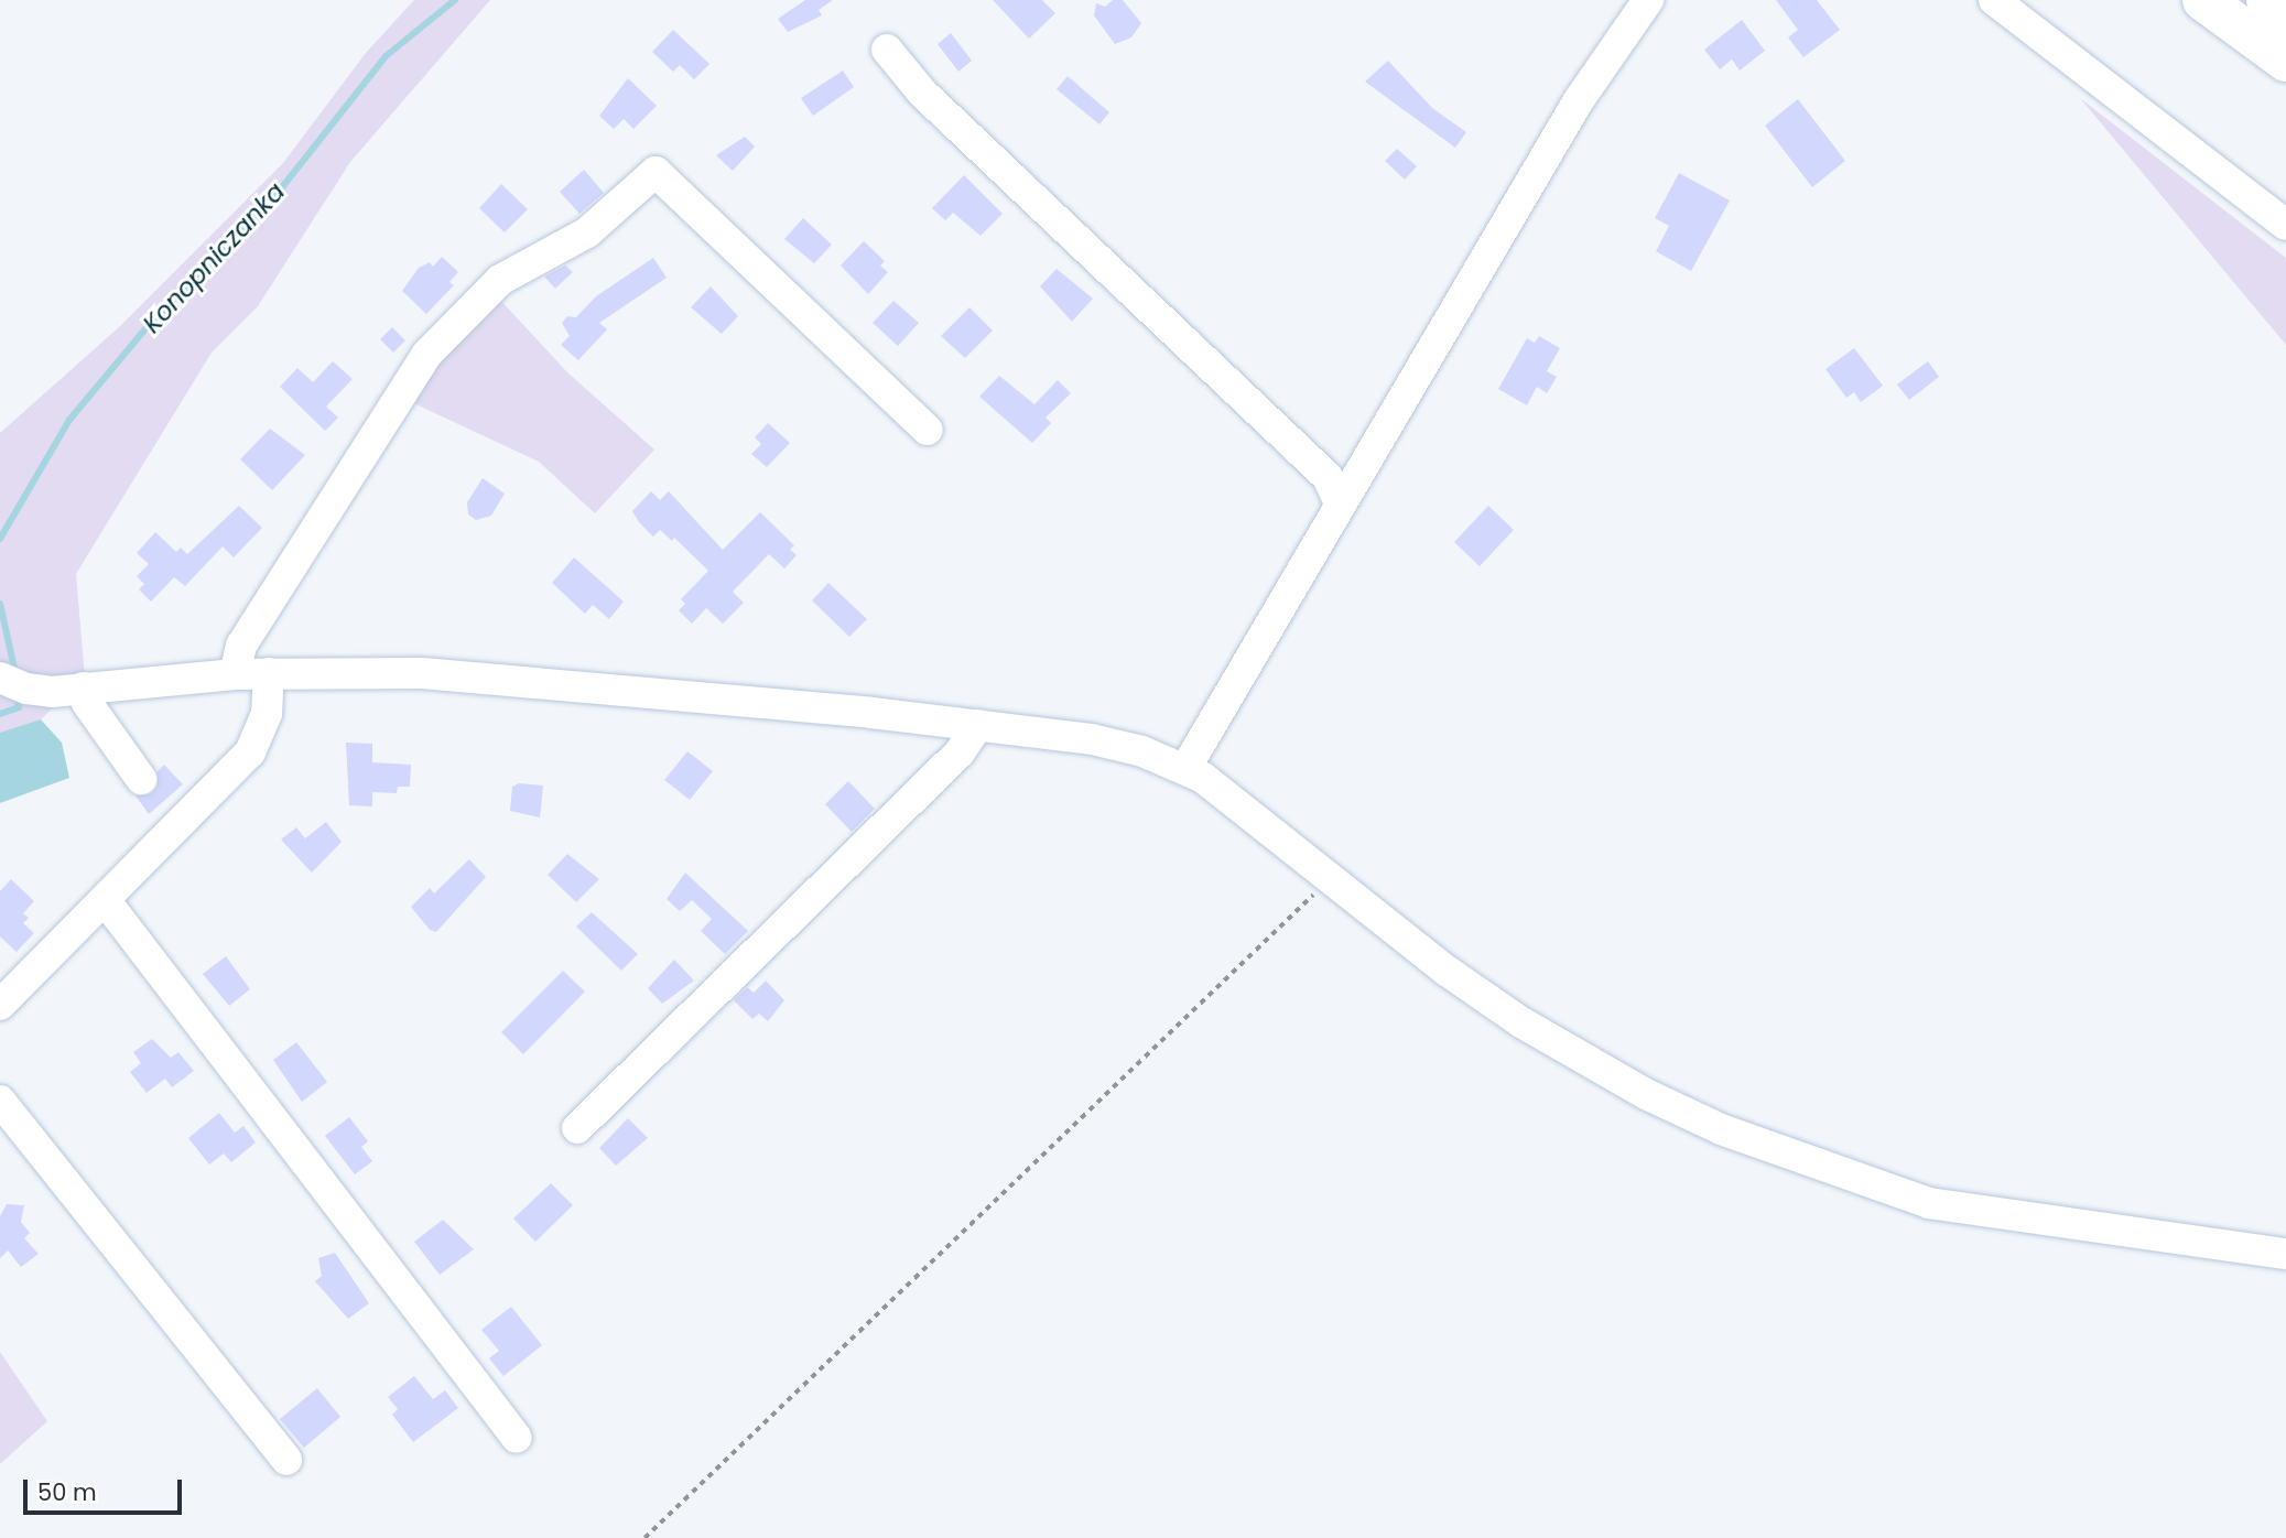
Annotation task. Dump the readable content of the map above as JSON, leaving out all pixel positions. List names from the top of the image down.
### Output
{
  "water": ["Konopniczanka"],
  "scale_bar": "50 m"
}
